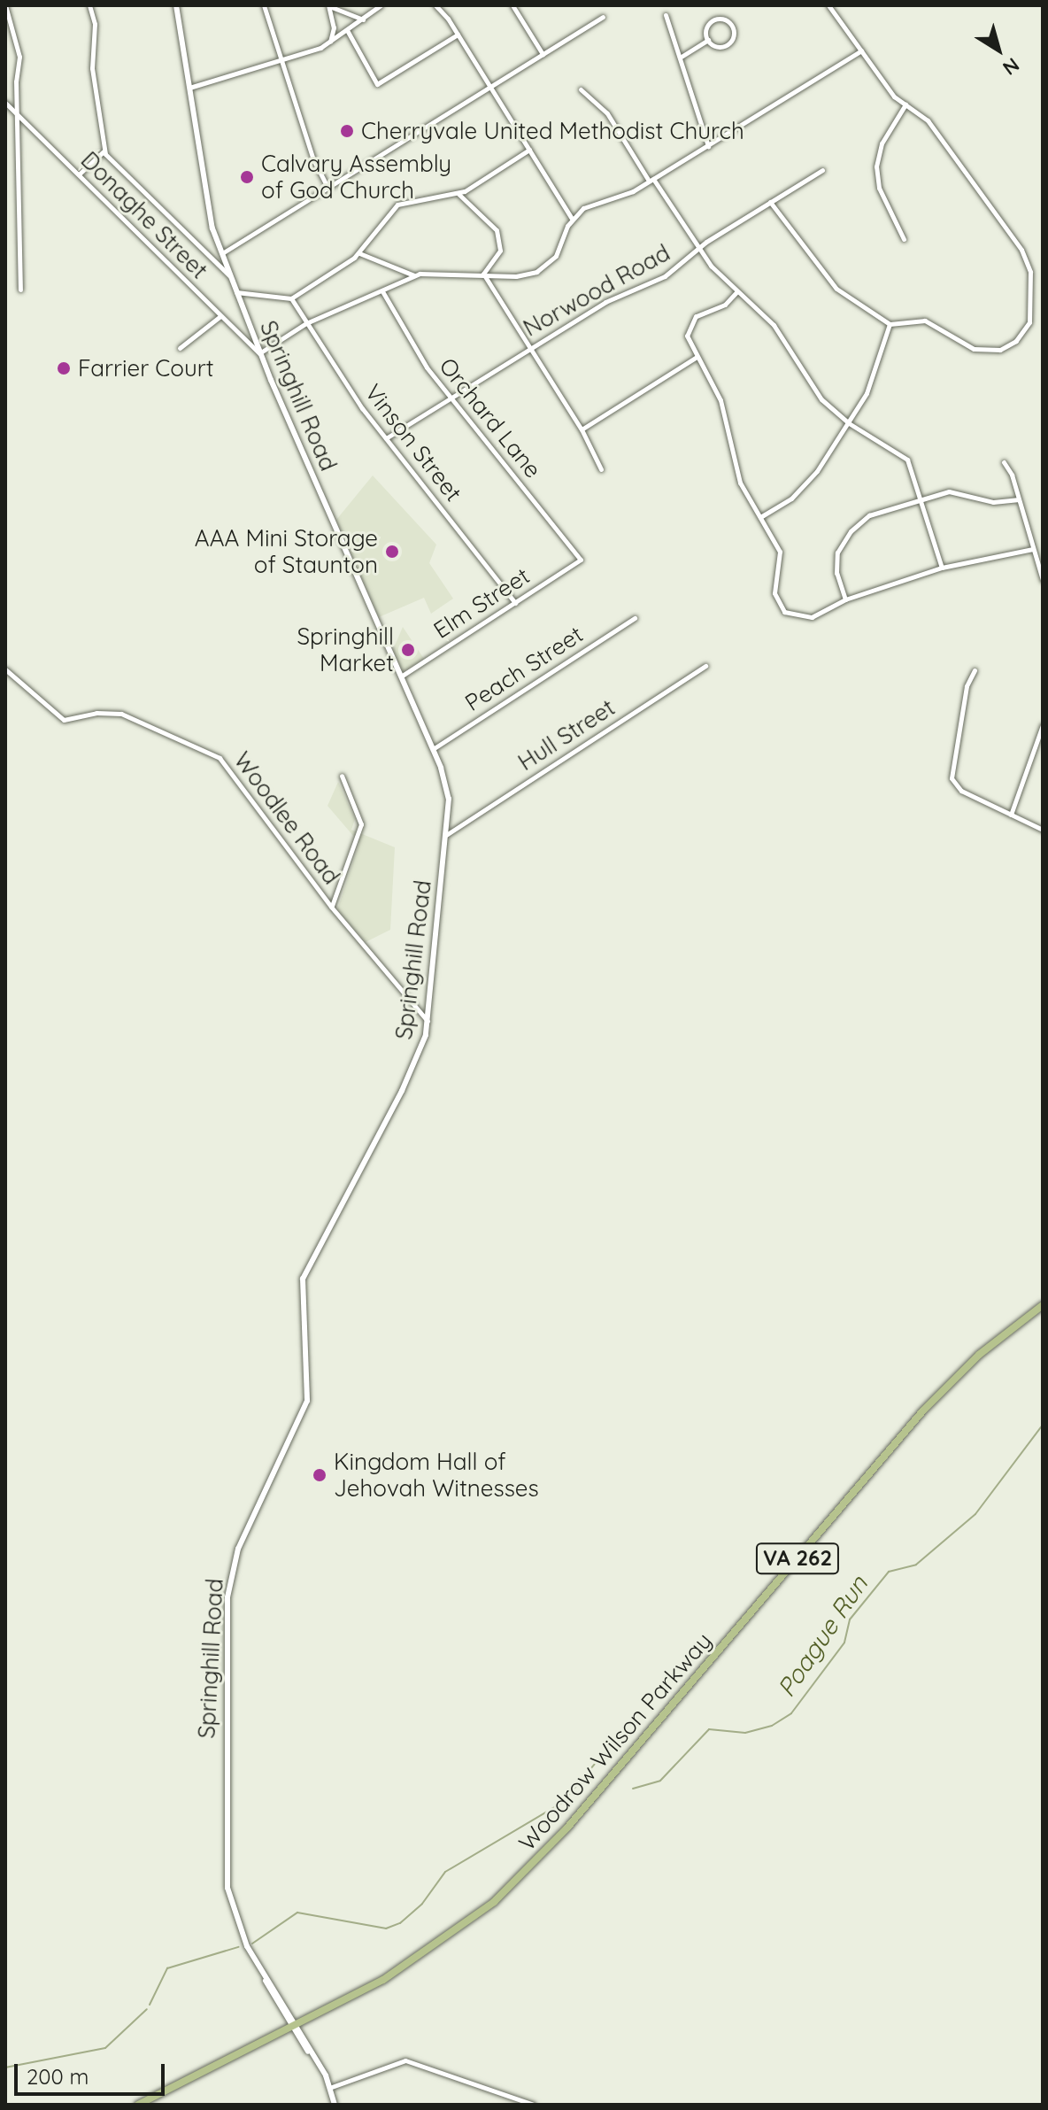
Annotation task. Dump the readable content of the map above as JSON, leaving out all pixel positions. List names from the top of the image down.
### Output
{
  "streets": {
    "highway": ["VA 262", "Woodrow Wilson Parkway"],
    "street": [
      "Donaghe Street",
      "Norwood Road",
      "Springhill Road",
      "Orchard Lane",
      "Vinson Street",
      "Elm Street",
      "Peach Street",
      "Hull Street",
      "Woodlee Road"
    ]
  },
  "crossings": [
    ["Donaghe Street", "Springhill Road"],
    ["Norwood Road", "Orchard Lane"],
    ["Norwood Road", "Vinson Street"],
    ["Springhill Road", "Elm Street"],
    ["Springhill Road", "Peach Street"],
    ["Springhill Road", "Hull Street"],
    ["Springhill Road", "Woodlee Road"],
    ["Springhill Road", "Woodrow Wilson Parkway"],
    ["Orchard Lane", "Elm Street"],
    ["Vinson Street", "Elm Street"]
  ],
  "water": ["Poague Run"],
  "places": [
    "Cherryvale United Methodist Church",
    "Calvary Assembly of God Church",
    "Farrier Court",
    "AAA Mini Storage of Staunton",
    "Springhill Market",
    "Kingdom Hall of Jehovah Witnesses"
  ],
  "scale_bar": "200 m",
  "north": "bottom right"
}
